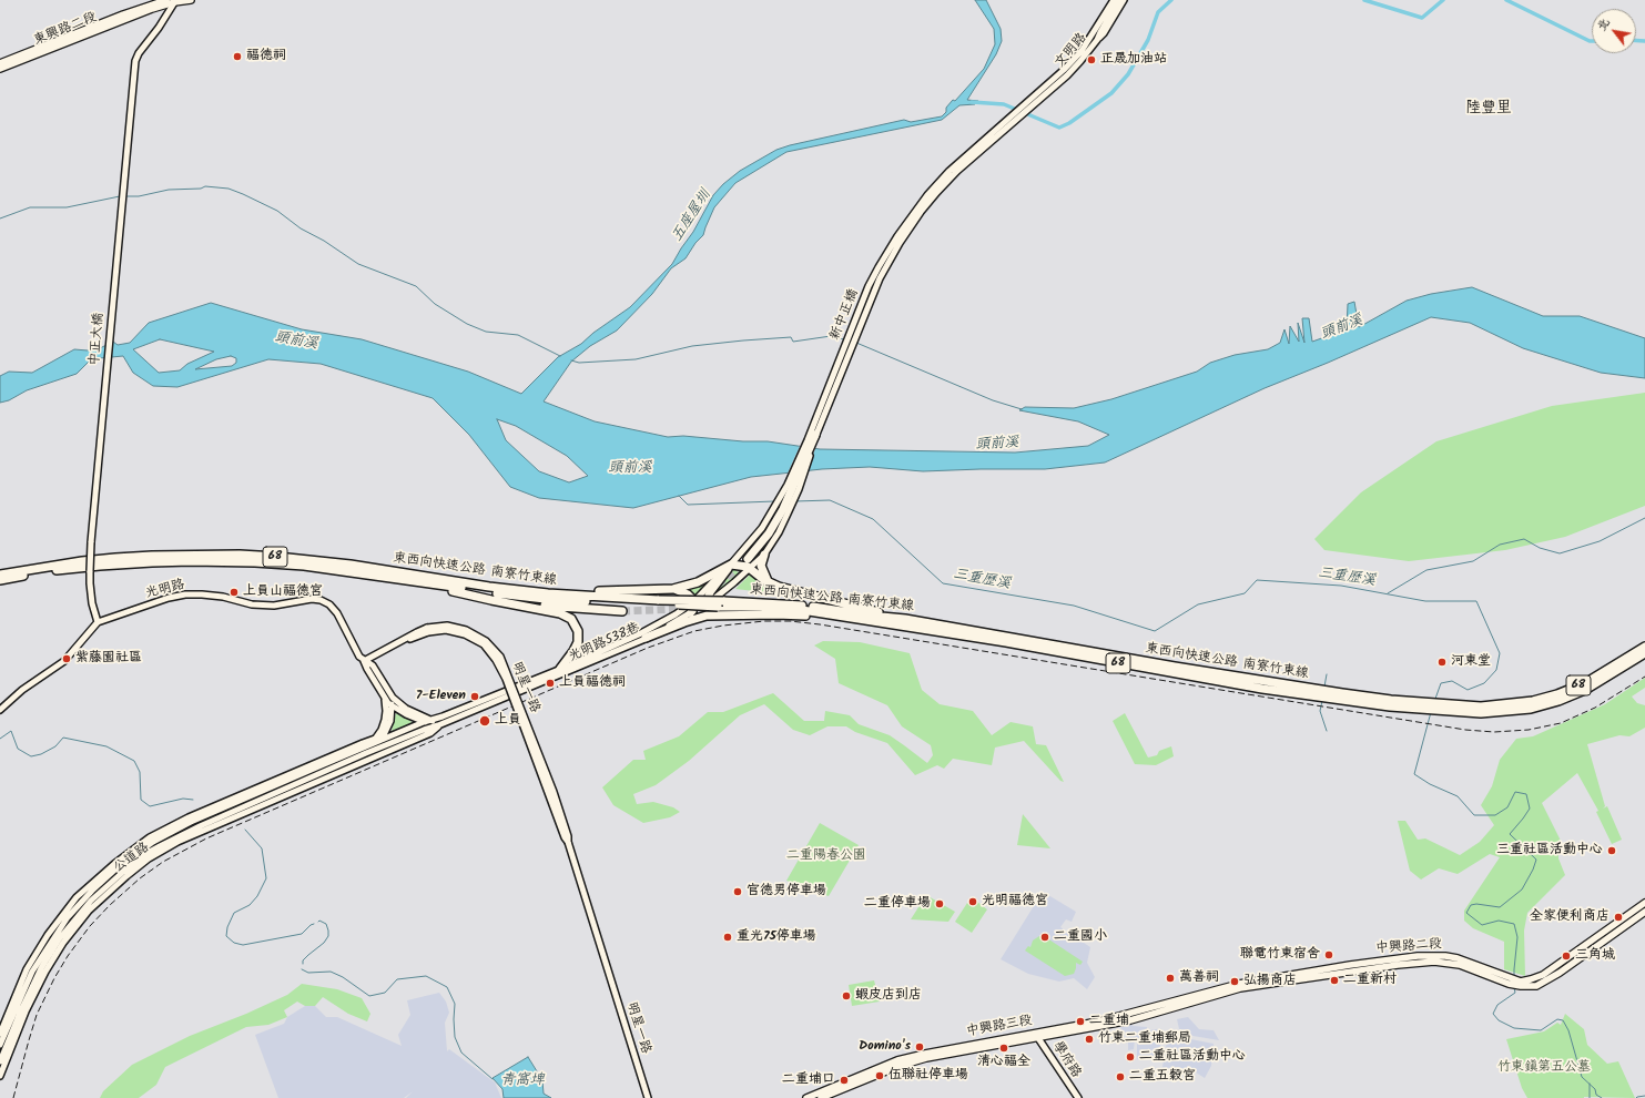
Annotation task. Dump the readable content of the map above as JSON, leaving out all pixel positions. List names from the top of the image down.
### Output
{
  "streets": {
    "highway": ["68", "東西向快速公路 南寮竹東線"],
    "main road": ["東興路二段", "中興路二段", "中興路三段"],
    "street": [
      "文明路",
      "新中正橋",
      "中正大橋",
      "光明路",
      "光明路538巷",
      "明星一路",
      "公道路",
      "學府路"
    ]
  },
  "crossings": [
    ["東興路二段", "中正大橋"],
    ["文明路", "新中正橋"],
    ["新中正橋", "光明路538巷"],
    ["中正大橋", "光明路"],
    ["光明路", "光明路538巷"],
    ["光明路", "明星一路"],
    ["光明路", "公道路"],
    ["光明路538巷", "公道路"],
    ["中興路二段", "中興路三段"],
    ["中興路三段", "學府路"]
  ],
  "districts": ["陸豐里"],
  "water": [
    "五座屋圳",
    "頭前溪",
    "三重歷溪",
    "青窩埤"
  ],
  "parks": ["二重陽春公園", "竹東鎮第五公墓"],
  "places": [
    "福德祠",
    "正晟加油站",
    "上員山福德宮",
    "紫藤園社區",
    "河東堂",
    "上員福德祠",
    "7-Eleven",
    "上員",
    "三重社區活動中心",
    "官德男停車場",
    "光明福德宮",
    "二重停車場",
    "全家便利商店",
    "重光75停車場",
    "二重國小",
    "聯電竹東宿舍",
    "三角城",
    "萬善祠",
    "二重新村",
    "弘揚商店",
    "蝦皮店到店",
    "二重埔",
    "竹東二重埔郵局",
    "Domino's",
    "清心福全",
    "二重社區活動中心",
    "伍聯社停車場",
    "二重五穀宮",
    "二重埔口"
  ],
  "north": "top left"
}
